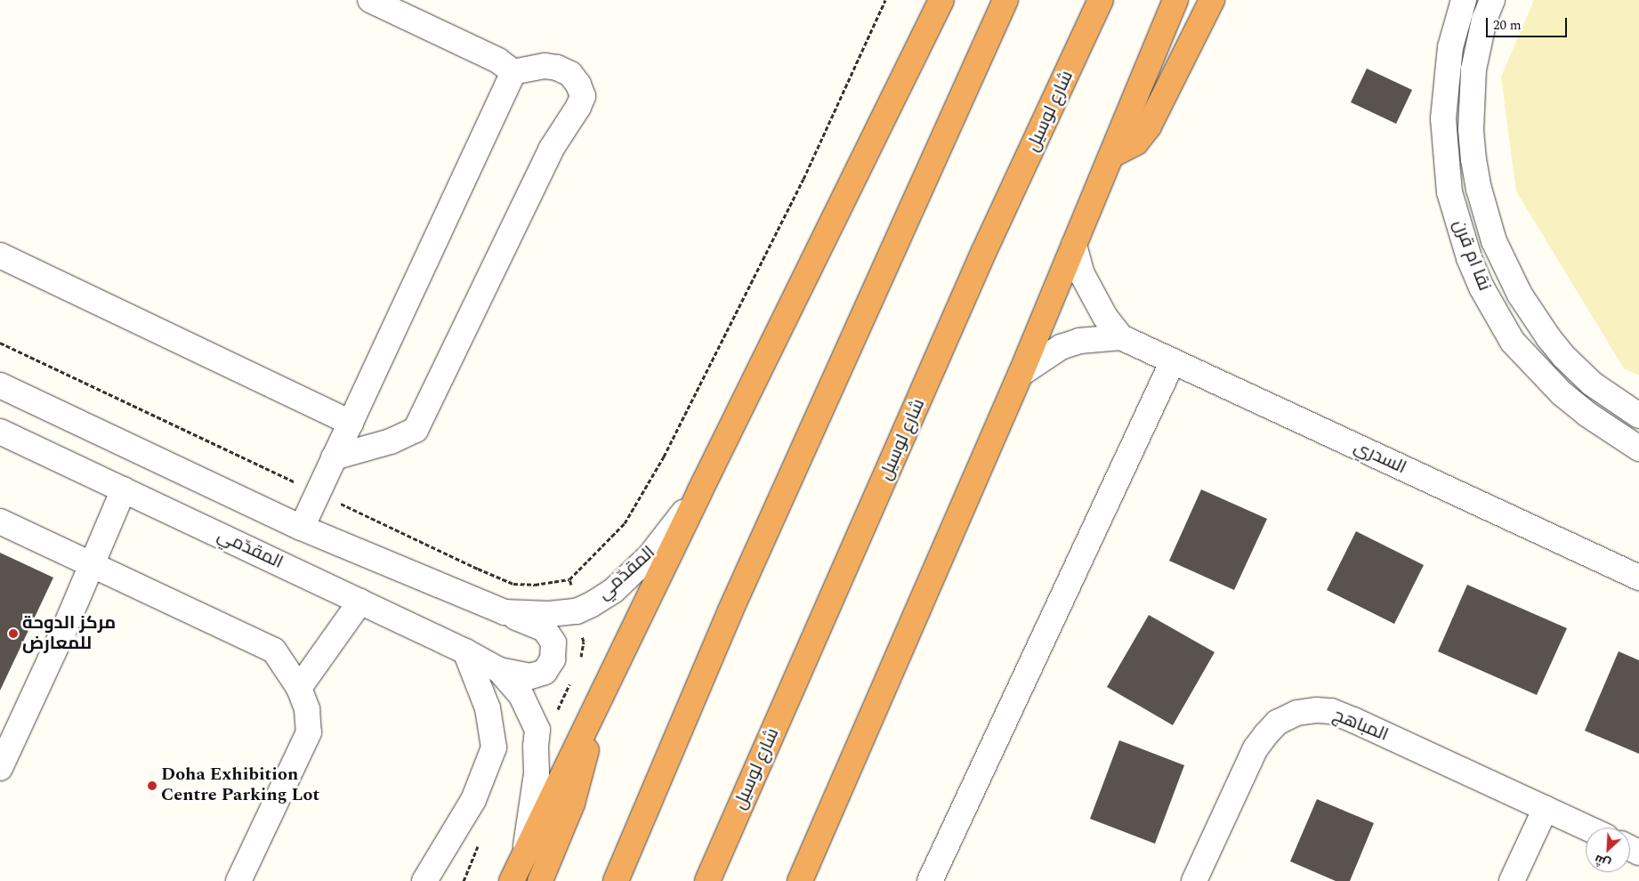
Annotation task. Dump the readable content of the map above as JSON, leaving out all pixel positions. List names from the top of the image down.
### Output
{
  "streets": {
    "highway": ["شارع لوسيل"],
    "street": [
      "نقا ام قرن",
      "السدري",
      "المقدّمي",
      "المباهج"
    ]
  },
  "places": ["مركز الدوحة للمعارض", "Doha Exhibition Centre Parking Lot"],
  "scale_bar": "20 m",
  "north": "bottom left"
}
